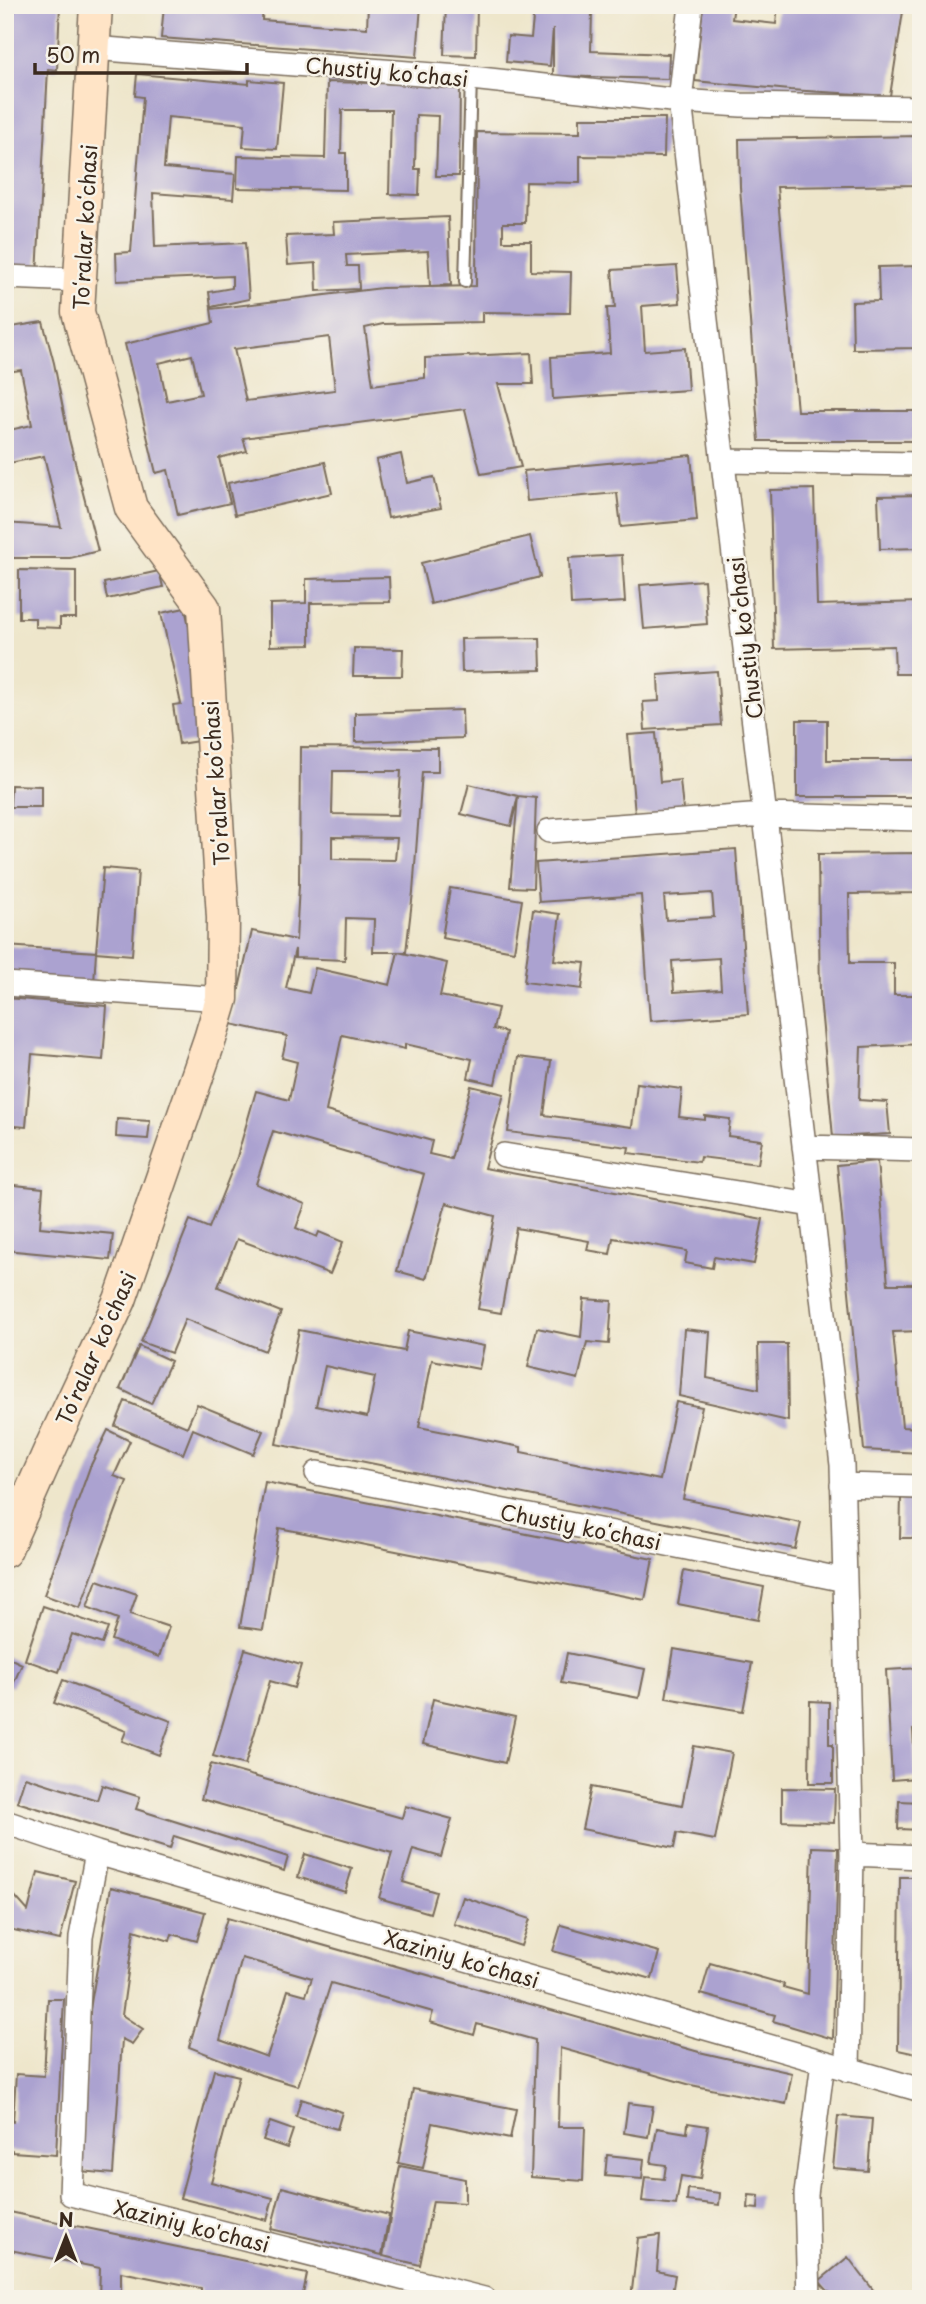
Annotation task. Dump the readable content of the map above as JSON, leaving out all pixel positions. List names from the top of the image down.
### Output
{
  "streets": {
    "street": [
      "Chustiy koʻchasi",
      "Toʻralar koʻchasi",
      "Xaziniy koʻchasi",
      "Xaziniy ko'chasi"
    ]
  },
  "crossings": [
    ["Chustiy koʻchasi", "Toʻralar koʻchasi"],
    ["Chustiy koʻchasi", "Xaziniy koʻchasi"],
    ["Xaziniy koʻchasi", "Xaziniy ko'chasi"]
  ],
  "scale_bar": "50 m",
  "north": "top"
}
